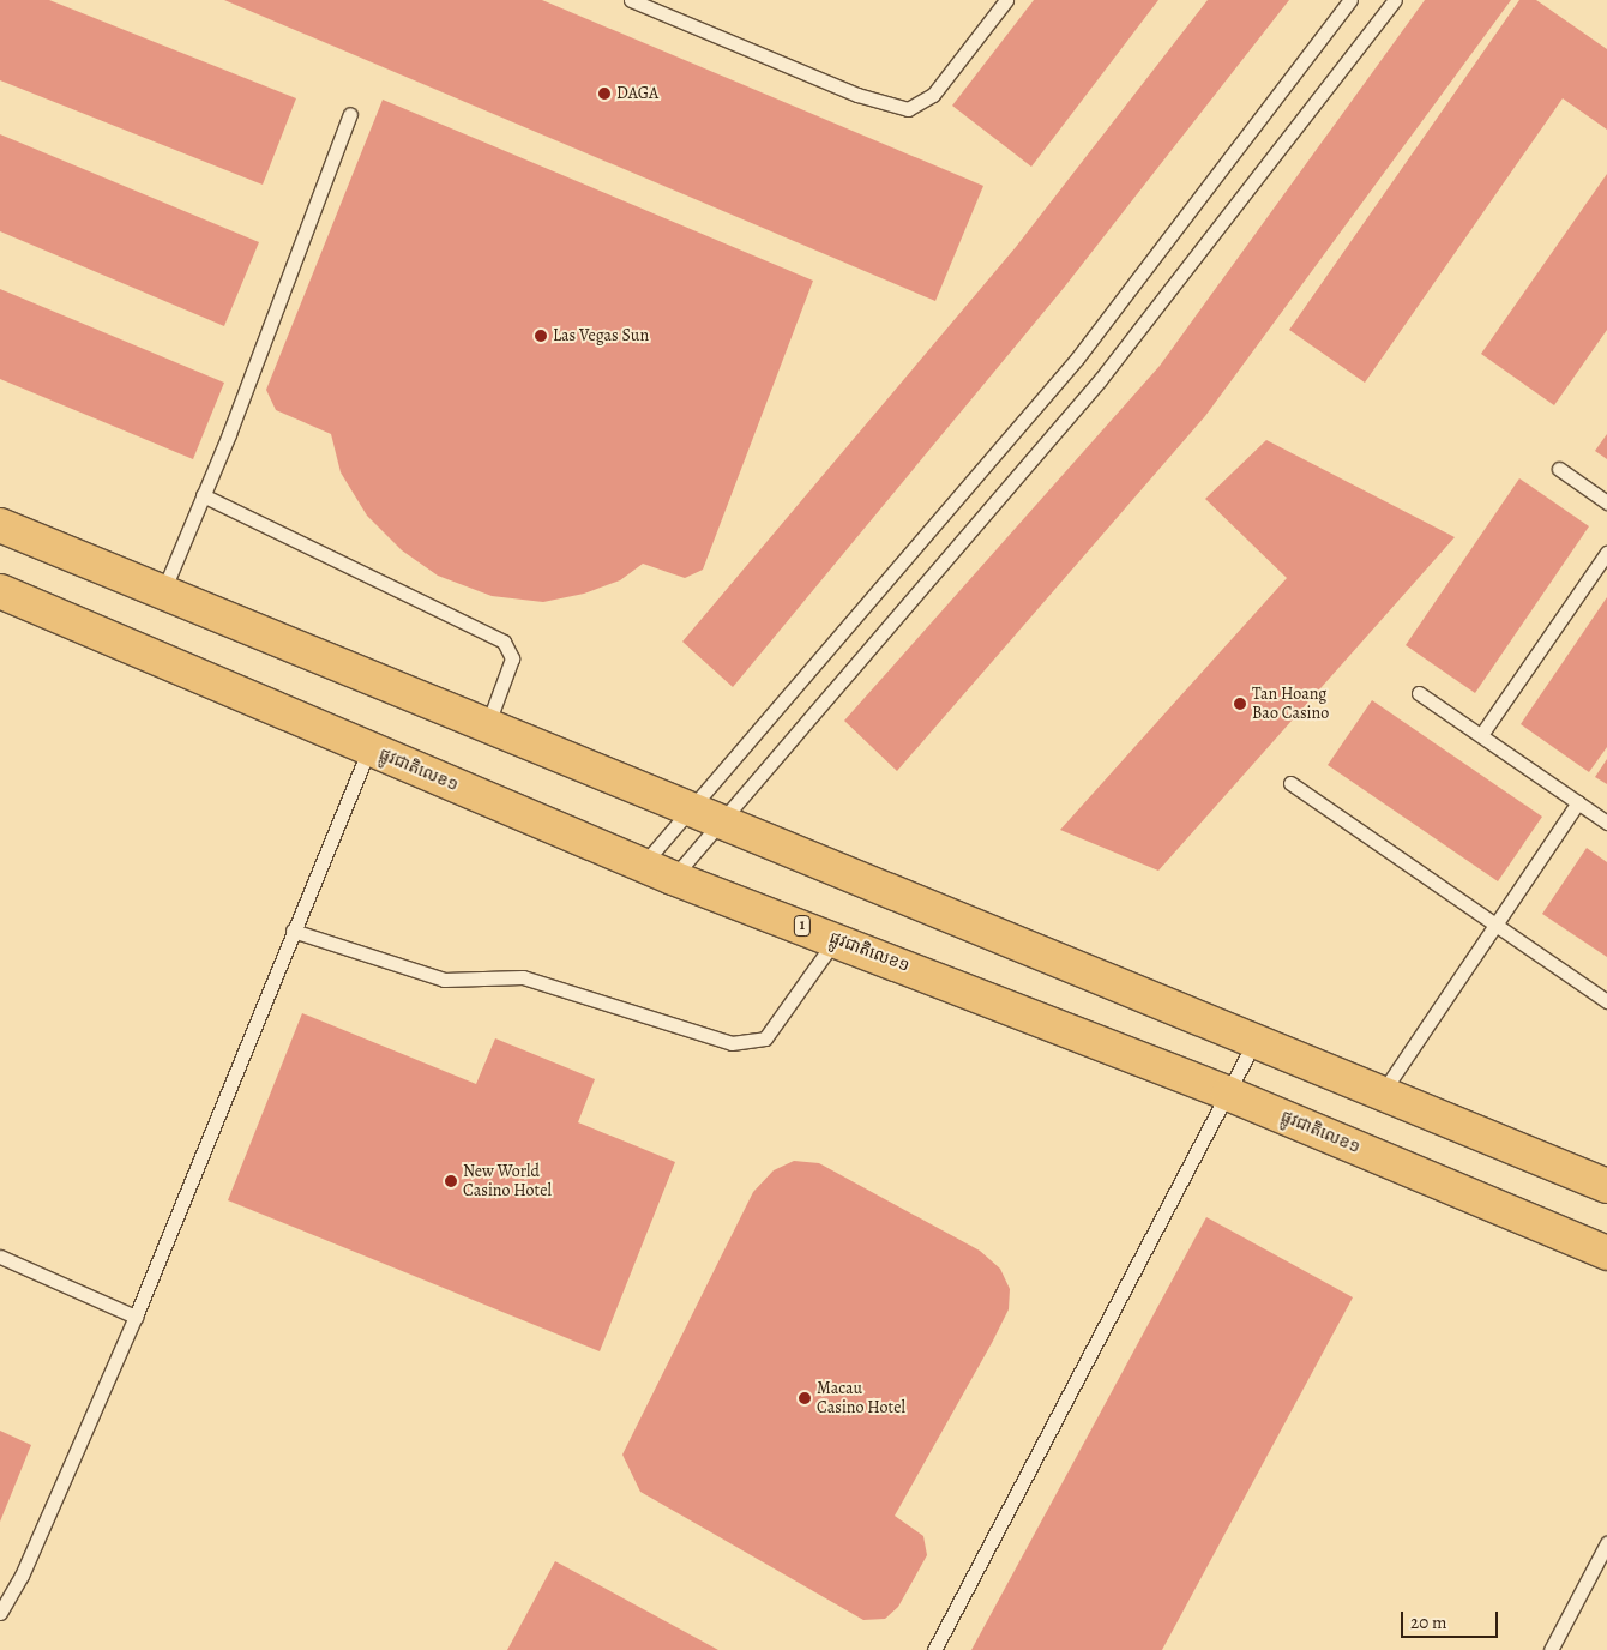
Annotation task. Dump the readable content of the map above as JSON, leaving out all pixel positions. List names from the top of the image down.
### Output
{
  "streets": {
    "highway": ["ផ្លូវជាតិលេខ១", "1"]
  },
  "places": [
    "DAGA",
    "Las Vegas Sun",
    "Tan Hoang Bao Casino",
    "New World Casino Hotel",
    "Macau Casino Hotel"
  ],
  "scale_bar": "20 m"
}
